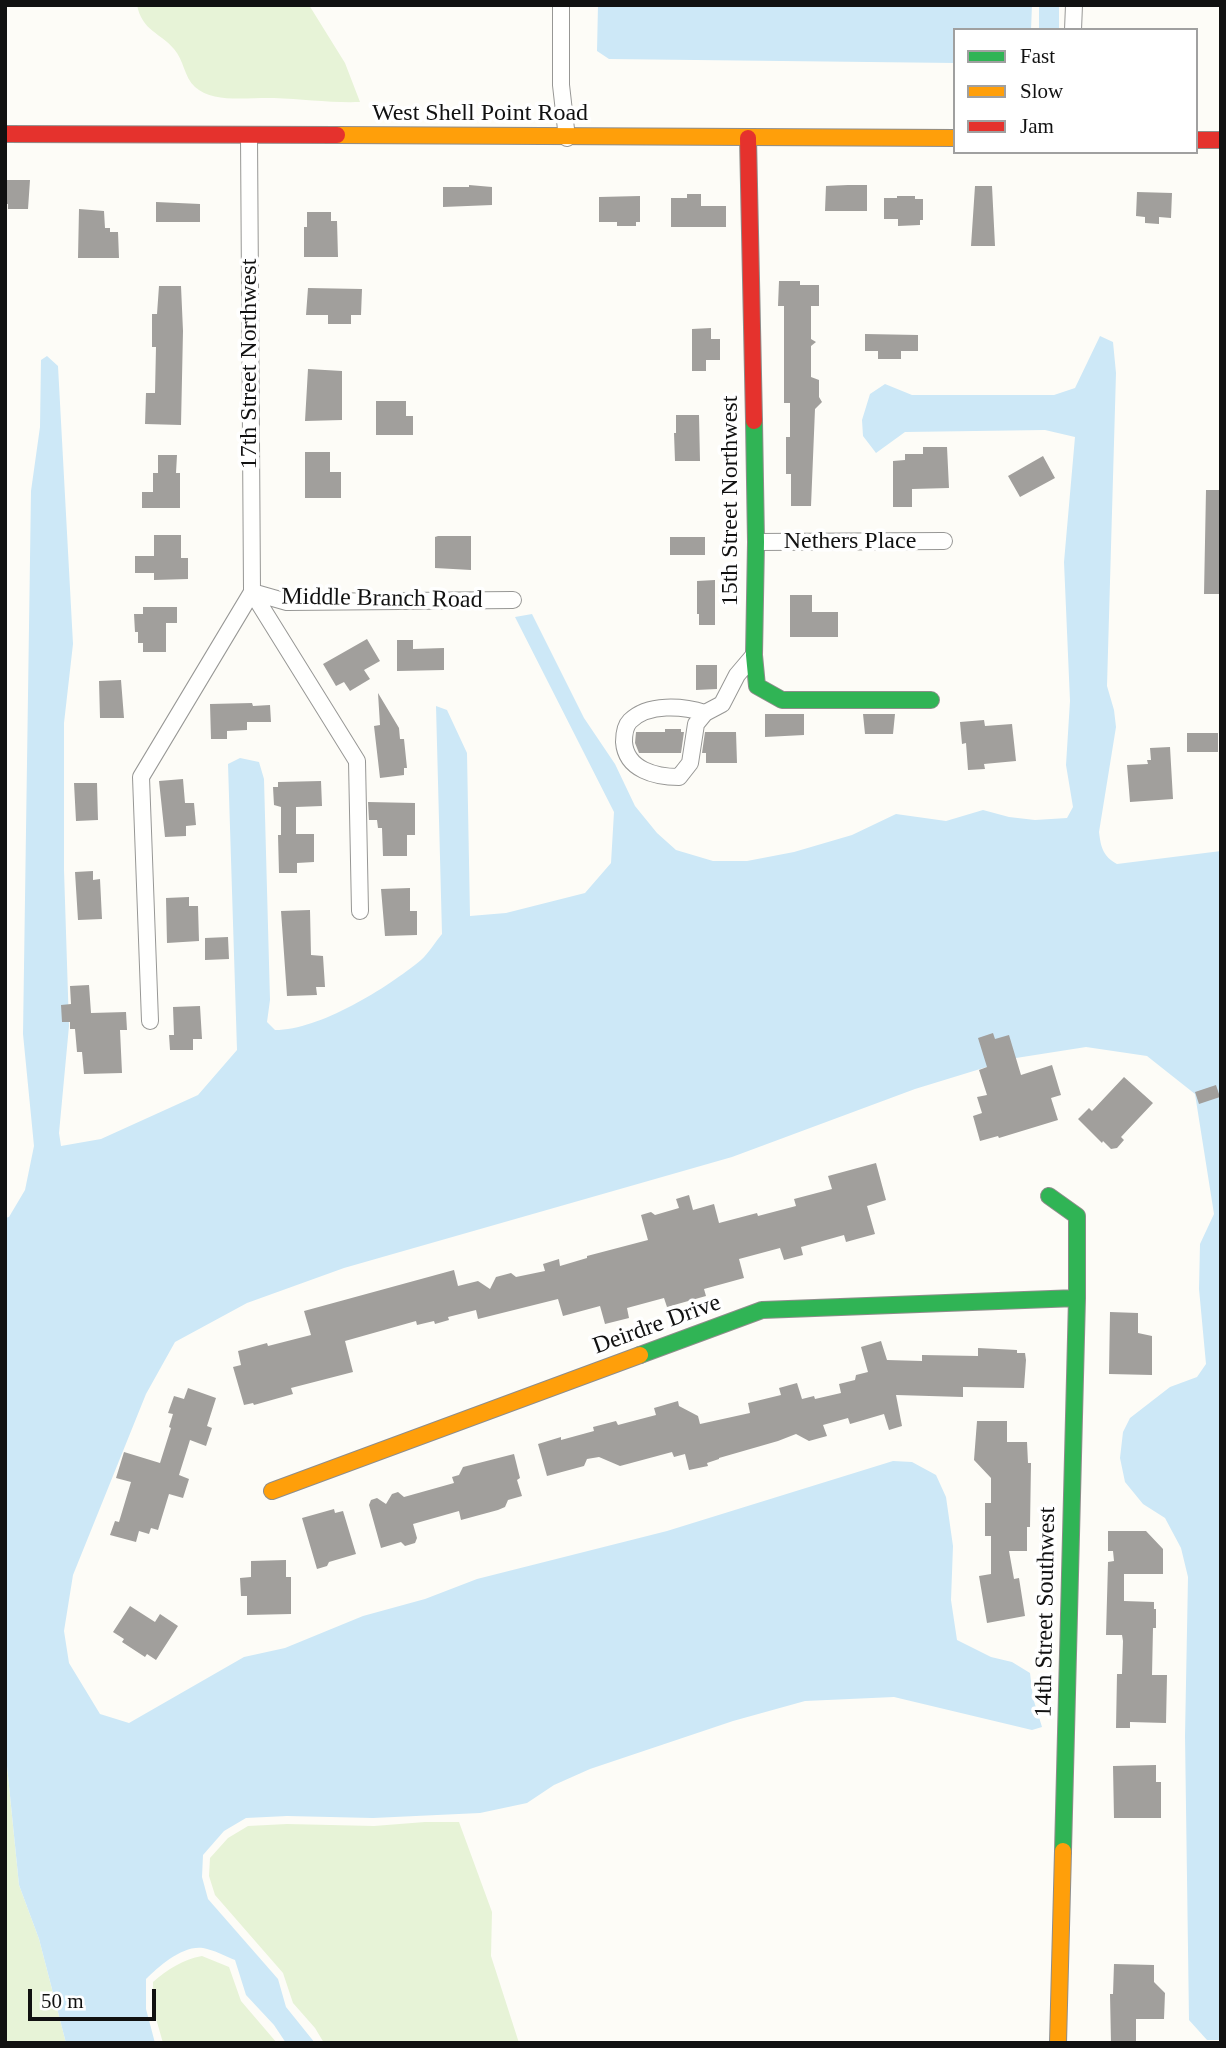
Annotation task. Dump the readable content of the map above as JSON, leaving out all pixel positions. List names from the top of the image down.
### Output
{
  "streets": {
    "street": [
      "West Shell Point Road",
      "17th Street Northwest",
      "15th Street Northwest",
      "Nethers Place",
      "Middle Branch Road",
      "Deirdre Drive",
      "14th Street Southwest"
    ]
  },
  "crossings": [
    ["West Shell Point Road", "17th Street Northwest"],
    ["West Shell Point Road", "15th Street Northwest"],
    ["17th Street Northwest", "Middle Branch Road"],
    ["15th Street Northwest", "Nethers Place"],
    ["Deirdre Drive", "14th Street Southwest"]
  ],
  "legend": ["Fast", "Slow", "Jam"],
  "scale_bar": "50 m"
}
